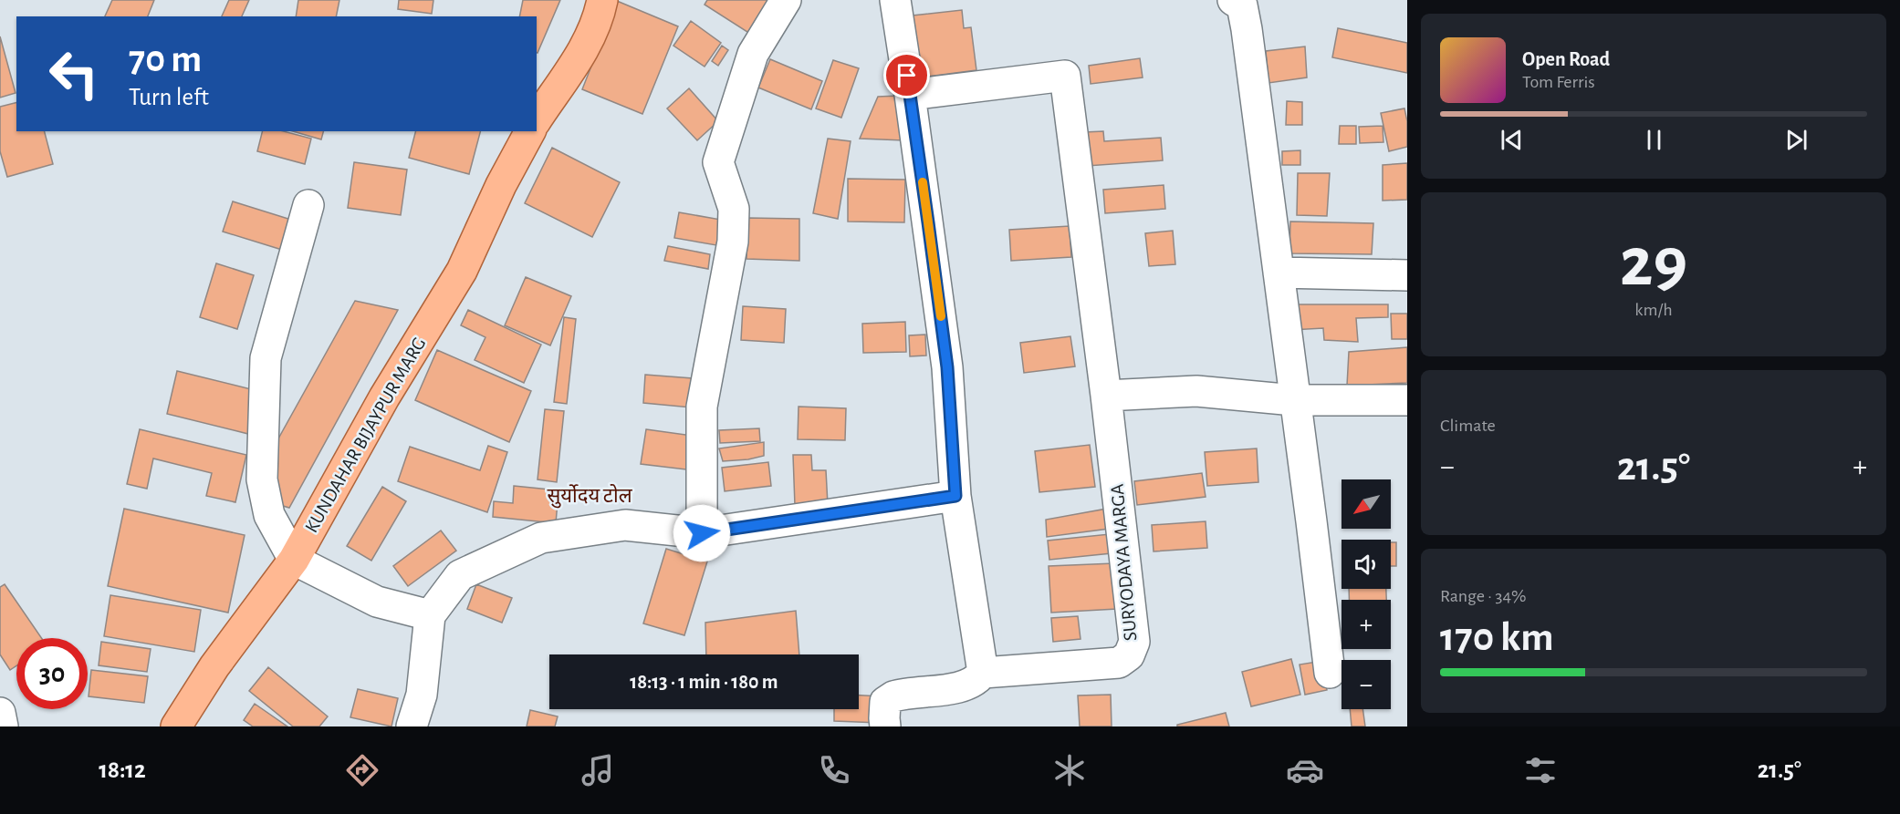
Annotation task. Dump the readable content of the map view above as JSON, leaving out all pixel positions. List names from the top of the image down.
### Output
{
  "streets": {
    "main road": ["KUNDAHAR BIJAYPUR MARG"],
    "street": ["SURYODAYA MARGA"]
  },
  "districts": ["सुर्योदय टोल"],
  "north": "bottom left",
  "page": {
    "turn": ["70 m", "Turn left"],
    "song": ["Open Road", "Tom Ferris"],
    "tile": [
      ["29", "km/h"],
      "Climate",
      ["Range · 34%", "170 km"]
    ],
    "heat": ["−", "21.5°", "+"],
    "map_buttons": ["+", "−"],
    "limit": "30",
    "trip": "18:13 · 1 min · 180 m",
    "tabs": ["18:12", "21.5°"]
  }
}
